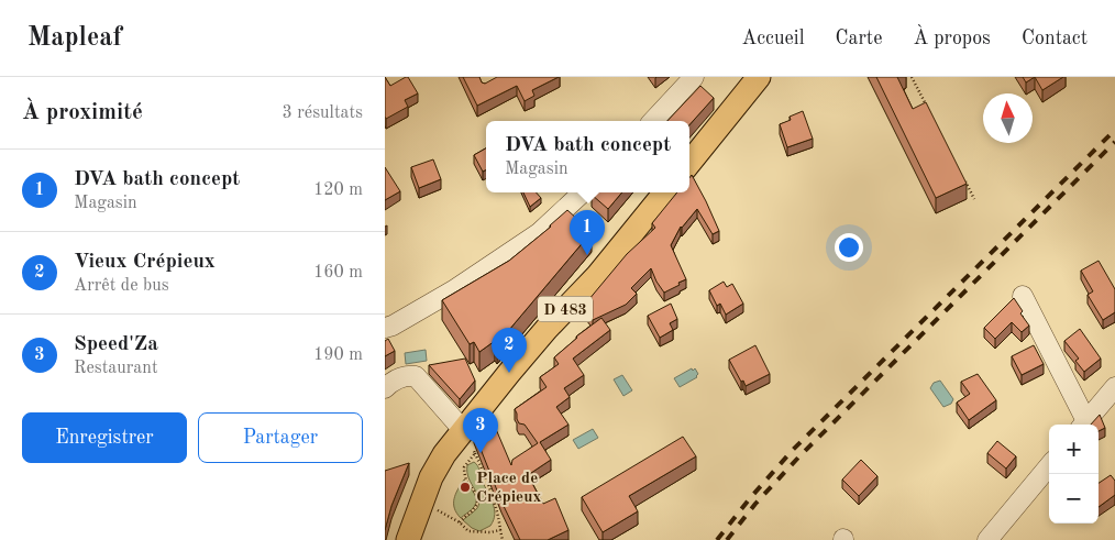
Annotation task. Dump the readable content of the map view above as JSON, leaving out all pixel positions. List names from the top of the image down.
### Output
{
  "streets": {
    "main road": ["D 483"]
  },
  "places": ["Place de Crépieux"],
  "north": "top",
  "page": {
    "header": "Mapleaf",
    "nav": [
      "Accueil",
      "Carte",
      "À propos",
      "Contact"
    ],
    "heading": ["À proximité", "3 résultats"],
    "popup": ["DVA bath concept", "Magasin"],
    "list": [
      {
        "mark": "1",
        "name": "DVA bath concept",
        "note": "Magasin",
        "value": "120 m"
      },
      {
        "mark": "2",
        "name": "Vieux Crépieux",
        "note": "Arrêt de bus",
        "value": "160 m"
      },
      {
        "mark": "3",
        "name": "Speed'Za",
        "note": "Restaurant",
        "value": "190 m"
      }
    ],
    "pins": ["1", "2", "3"],
    "buttons": ["Enregistrer", "Partager"],
    "map_buttons": ["+", "−"]
  }
}
